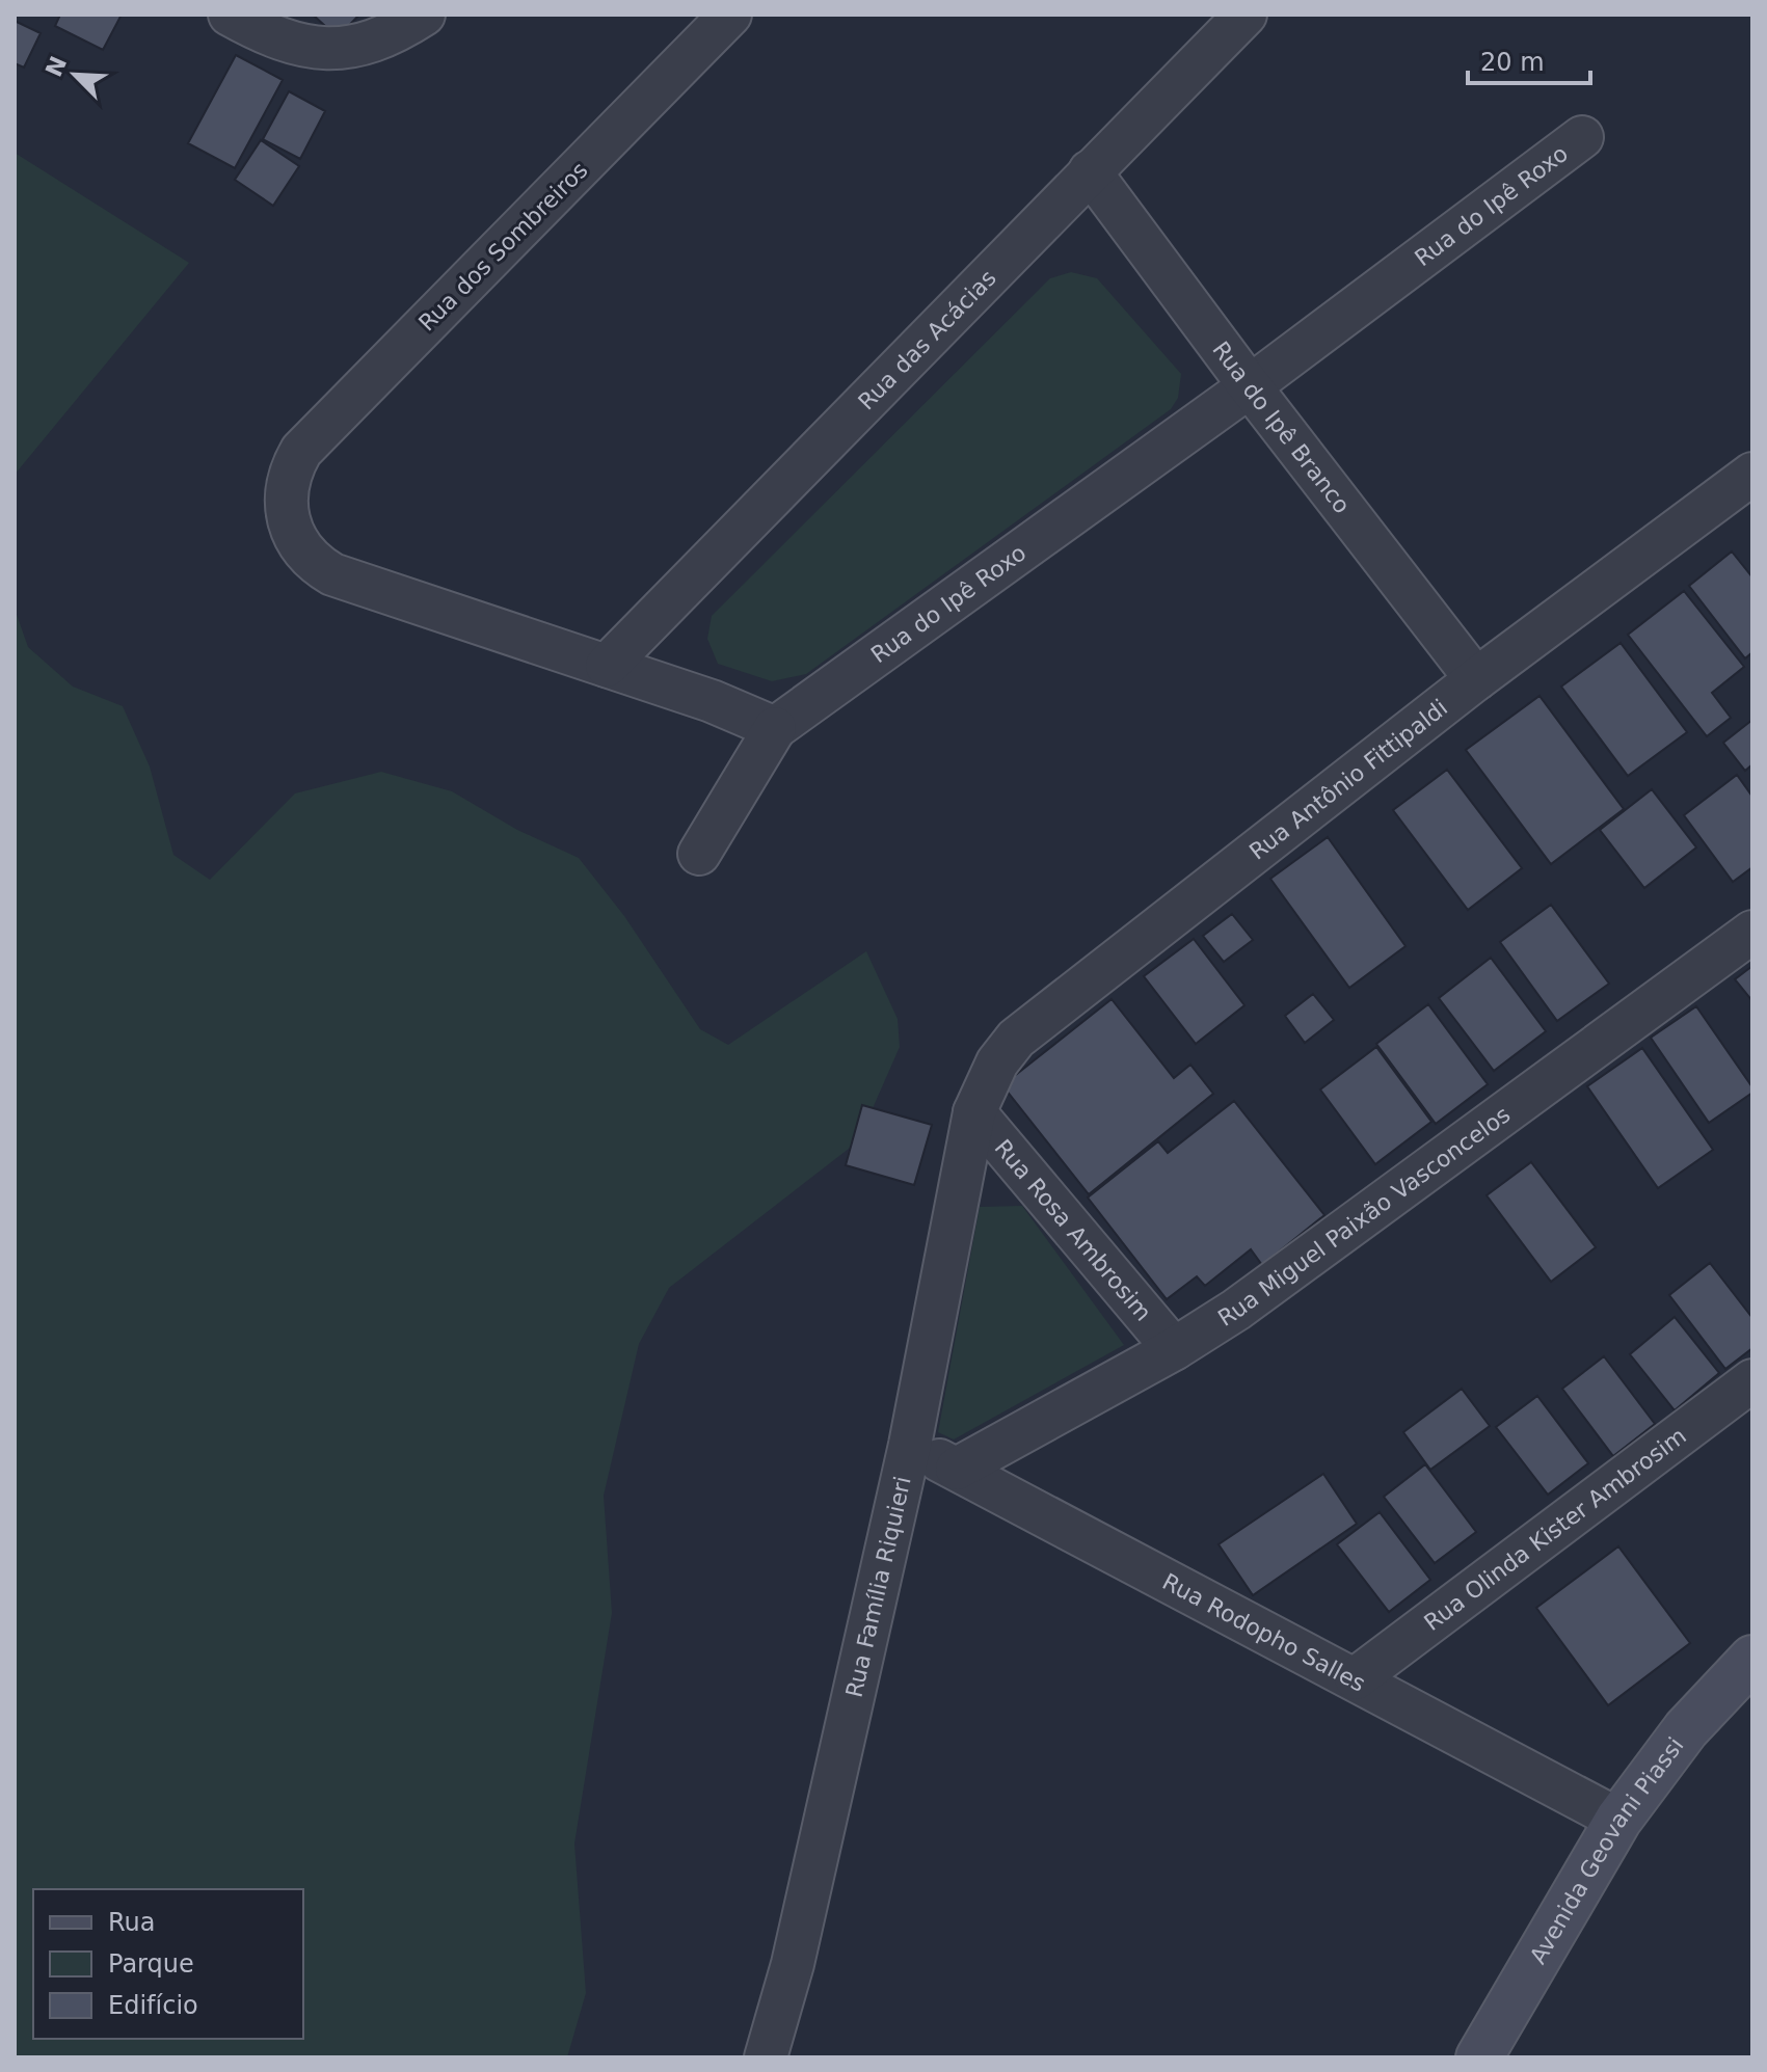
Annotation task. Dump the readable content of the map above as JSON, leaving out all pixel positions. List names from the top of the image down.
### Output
{
  "streets": {
    "main road": ["Avenida Geovani Piassi"],
    "street": [
      "Rua do Ipê Roxo",
      "Rua dos Sombreiros",
      "Rua das Acácias",
      "Rua do Ipê Branco",
      "Rua Antônio Fittipaldi",
      "Rua Miguel Paixão Vasconcelos",
      "Rua Rosa Ambrosim",
      "Rua Olinda Kister Ambrosim",
      "Rua Família Riquieri",
      "Rua Rodopho Salles"
    ]
  },
  "crossings": [
    ["Rua do Ipê Roxo", "Rua do Ipê Branco"],
    ["Rua dos Sombreiros", "Rua das Acácias"],
    ["Rua das Acácias", "Rua do Ipê Branco"],
    ["Rua do Ipê Branco", "Rua Antônio Fittipaldi"],
    ["Rua Antônio Fittipaldi", "Rua Rosa Ambrosim"],
    ["Rua Antônio Fittipaldi", "Rua Família Riquieri"],
    ["Rua Miguel Paixão Vasconcelos", "Rua Rosa Ambrosim"],
    ["Rua Miguel Paixão Vasconcelos", "Rua Rodopho Salles"],
    ["Rua Rosa Ambrosim", "Rua Família Riquieri"],
    ["Rua Olinda Kister Ambrosim", "Rua Rodopho Salles"],
    ["Rua Família Riquieri", "Rua Rodopho Salles"],
    ["Rua Rodopho Salles", "Avenida Geovani Piassi"]
  ],
  "legend": ["Rua", "Parque", "Edifício"],
  "scale_bar": "20 m",
  "north": "top left"
}
